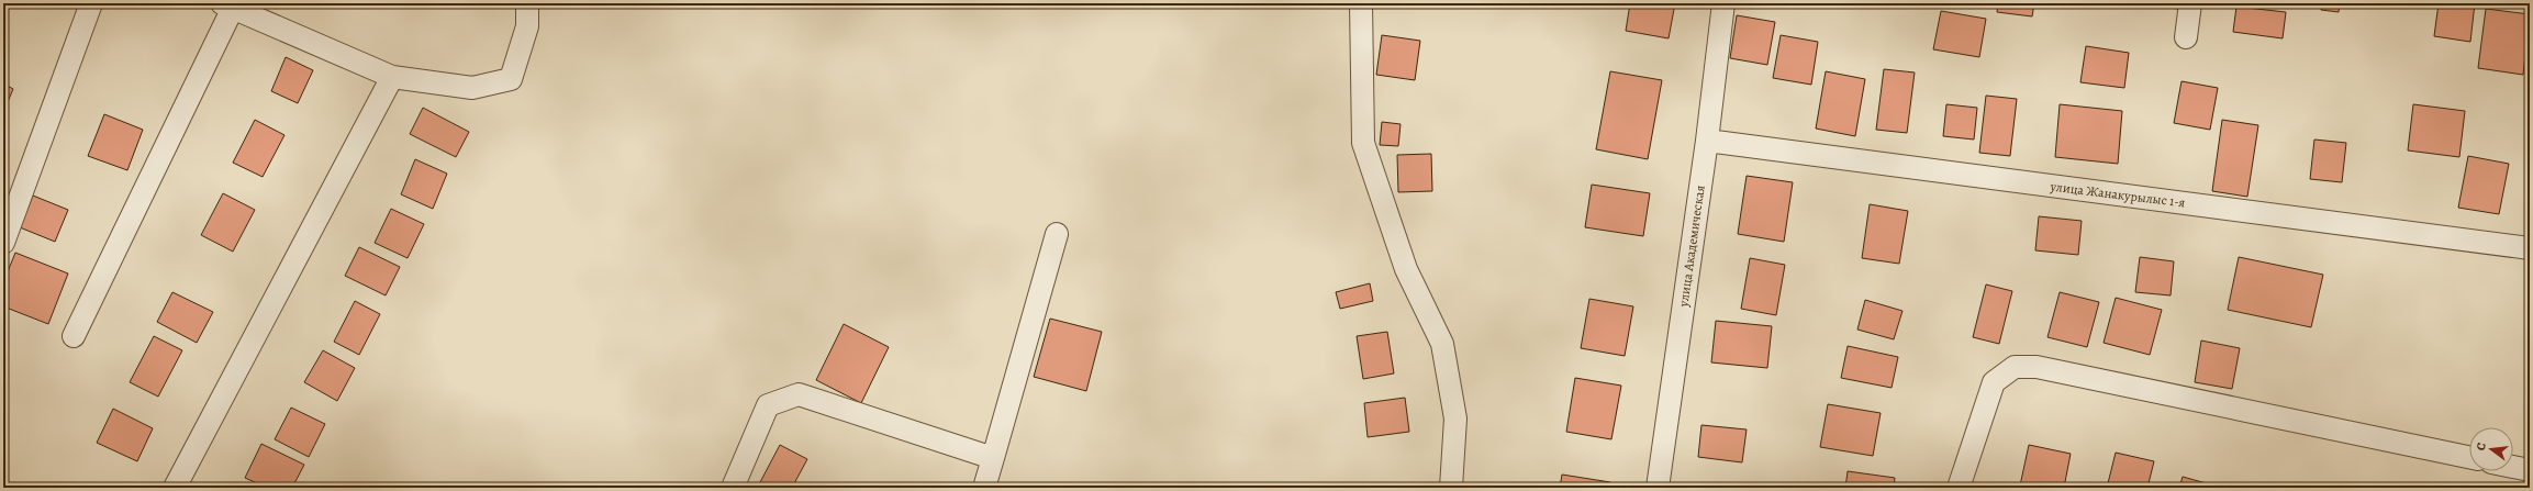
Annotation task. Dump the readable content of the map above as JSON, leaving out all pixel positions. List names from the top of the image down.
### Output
{
  "streets": {
    "street": ["улица Жанакурылыс 1-я", "улица Академическая"]
  },
  "crossings": [
    ["улица Жанакурылыс 1-я", "улица Академическая"]
  ],
  "north": "left"
}
